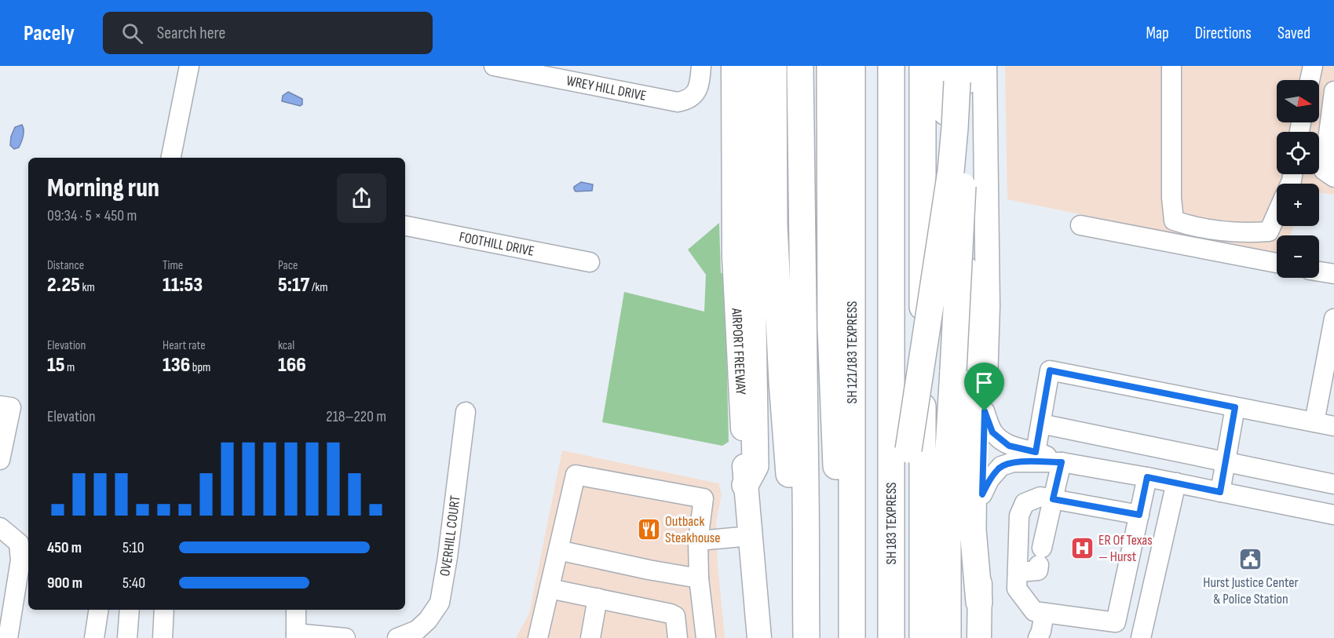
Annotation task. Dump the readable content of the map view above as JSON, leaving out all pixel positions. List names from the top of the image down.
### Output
{
  "streets": {
    "highway": ["SH 121/183 TEXPRESS", "SH 183 TEXPRESS"],
    "main road": ["AIRPORT FREEWAY"],
    "street": ["WREY HILL DRIVE", "FOOTHILL DRIVE", "OVERHILL COURT"]
  },
  "places": {
    "restaurant": ["Outback Steakhouse"],
    "hospital": ["ER Of Texas — Hurst"],
    "public building": ["Hurst Justice Center & Police Station"]
  },
  "north": "right",
  "page": {
    "header": "Pacely",
    "search": "Search here",
    "nav": ["Map", "Directions", "Saved"],
    "map_buttons": ["+", "−"],
    "heading": ["Morning run", "09:34 · 5 × 450 m"],
    "stats": [
      ["Distance", "2.25 km"],
      ["Time", "11:53"],
      ["Pace", "5:17 /km"],
      ["Elevation", "15 m"],
      ["Heart rate", "136 bpm"],
      ["kcal", "166"]
    ],
    "chart": ["Elevation", "218–220 m"],
    "list": [
      {
        "name": "450 m",
        "note": "5:10"
      },
      {
        "name": "900 m",
        "note": "5:40"
      }
    ]
  }
}
